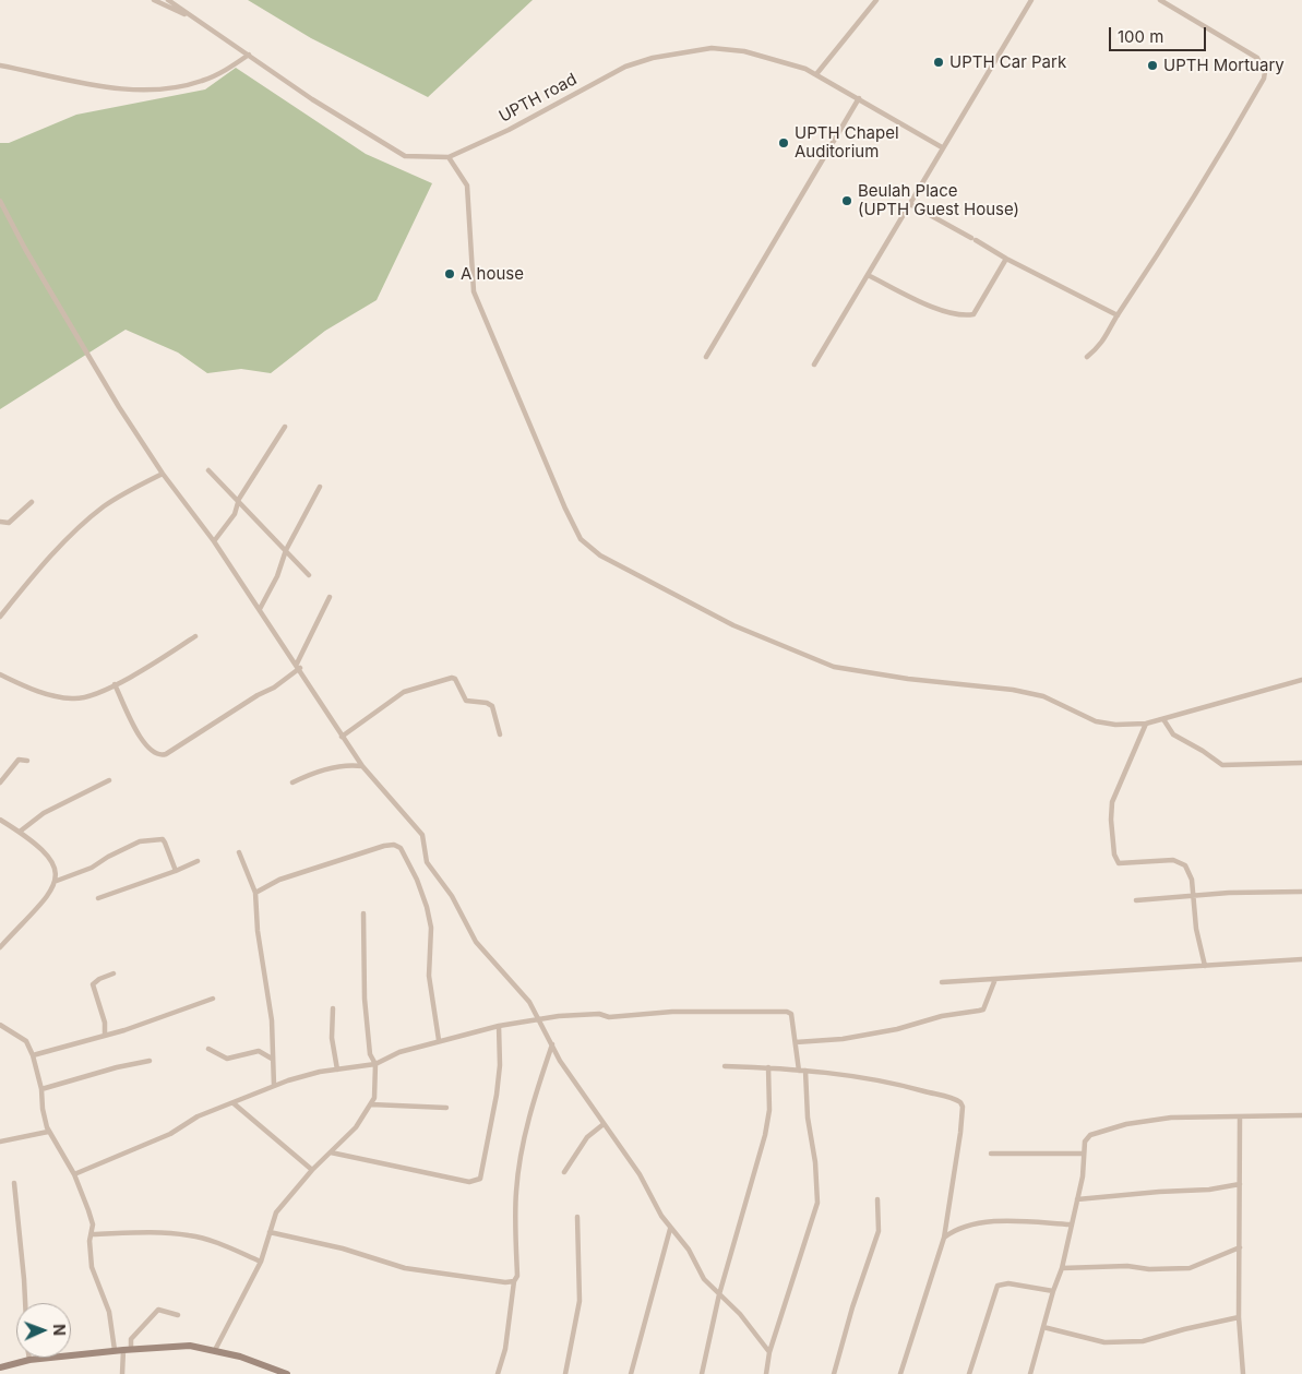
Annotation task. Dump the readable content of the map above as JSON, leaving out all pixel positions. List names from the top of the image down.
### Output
{
  "streets": {
    "street": ["UPTH road"]
  },
  "places": [
    "UPTH Car Park",
    "UPTH Mortuary",
    "UPTH Chapel Auditorium",
    "Beulah Place (UPTH Guest House)",
    "A house"
  ],
  "scale_bar": "100 m",
  "north": "right"
}
